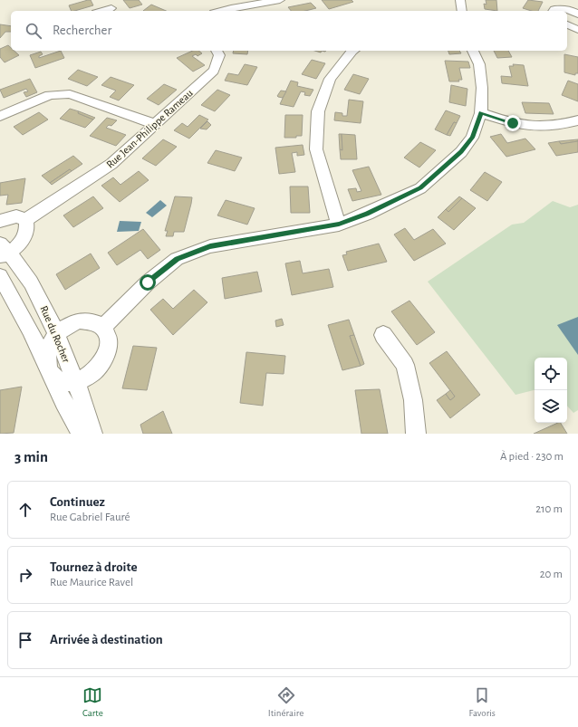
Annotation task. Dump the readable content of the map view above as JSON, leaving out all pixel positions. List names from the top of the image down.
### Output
{
  "streets": {
    "street": ["Rue Jean-Philippe Rameau", "Rue du Rocher"]
  },
  "page": {
    "search": "Rechercher",
    "heading": ["3 min", "À pied · 230 m"],
    "list": [
      ["Continuez", "Rue Gabriel Fauré", "210 m"],
      ["Tournez à droite", "Rue Maurice Ravel", "20 m"],
      "Arrivée à destination"
    ],
    "nav": ["Carte", "Itinéraire", "Favoris"]
  }
}
